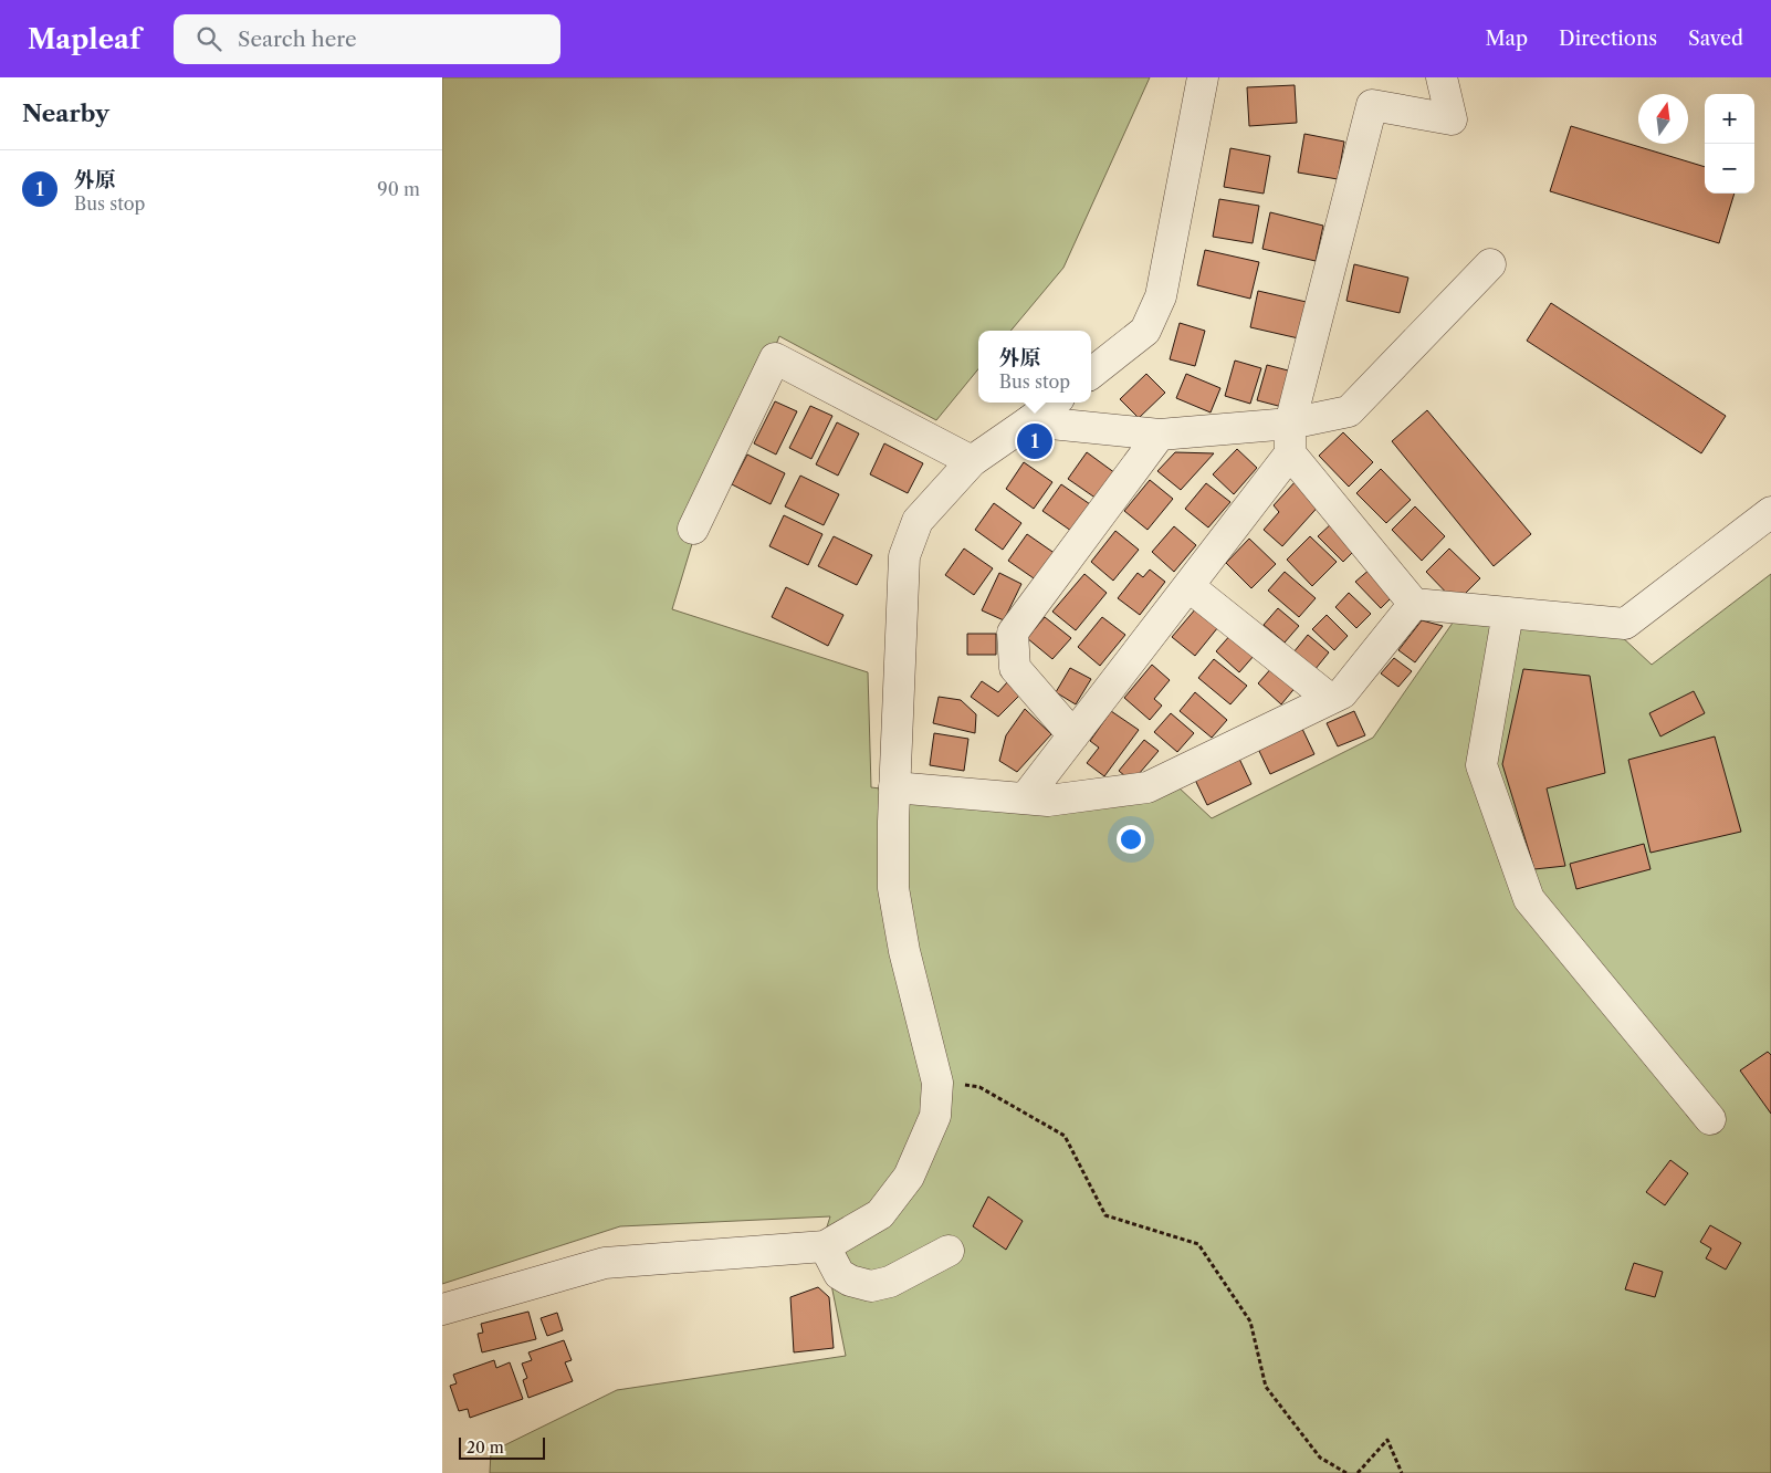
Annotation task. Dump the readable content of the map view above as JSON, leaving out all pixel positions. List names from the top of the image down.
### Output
{
  "scale_bar": "20 m",
  "north": "top",
  "page": {
    "header": "Mapleaf",
    "search": "Search here",
    "nav": ["Map", "Directions", "Saved"],
    "heading": "Nearby",
    "map_buttons": ["+", "−"],
    "list": [
      {
        "mark": "1",
        "name": "外原",
        "note": "Bus stop",
        "value": "90 m"
      }
    ],
    "popup": ["外原", "Bus stop"],
    "pins": "1",
    "scale": "20 m"
  }
}
